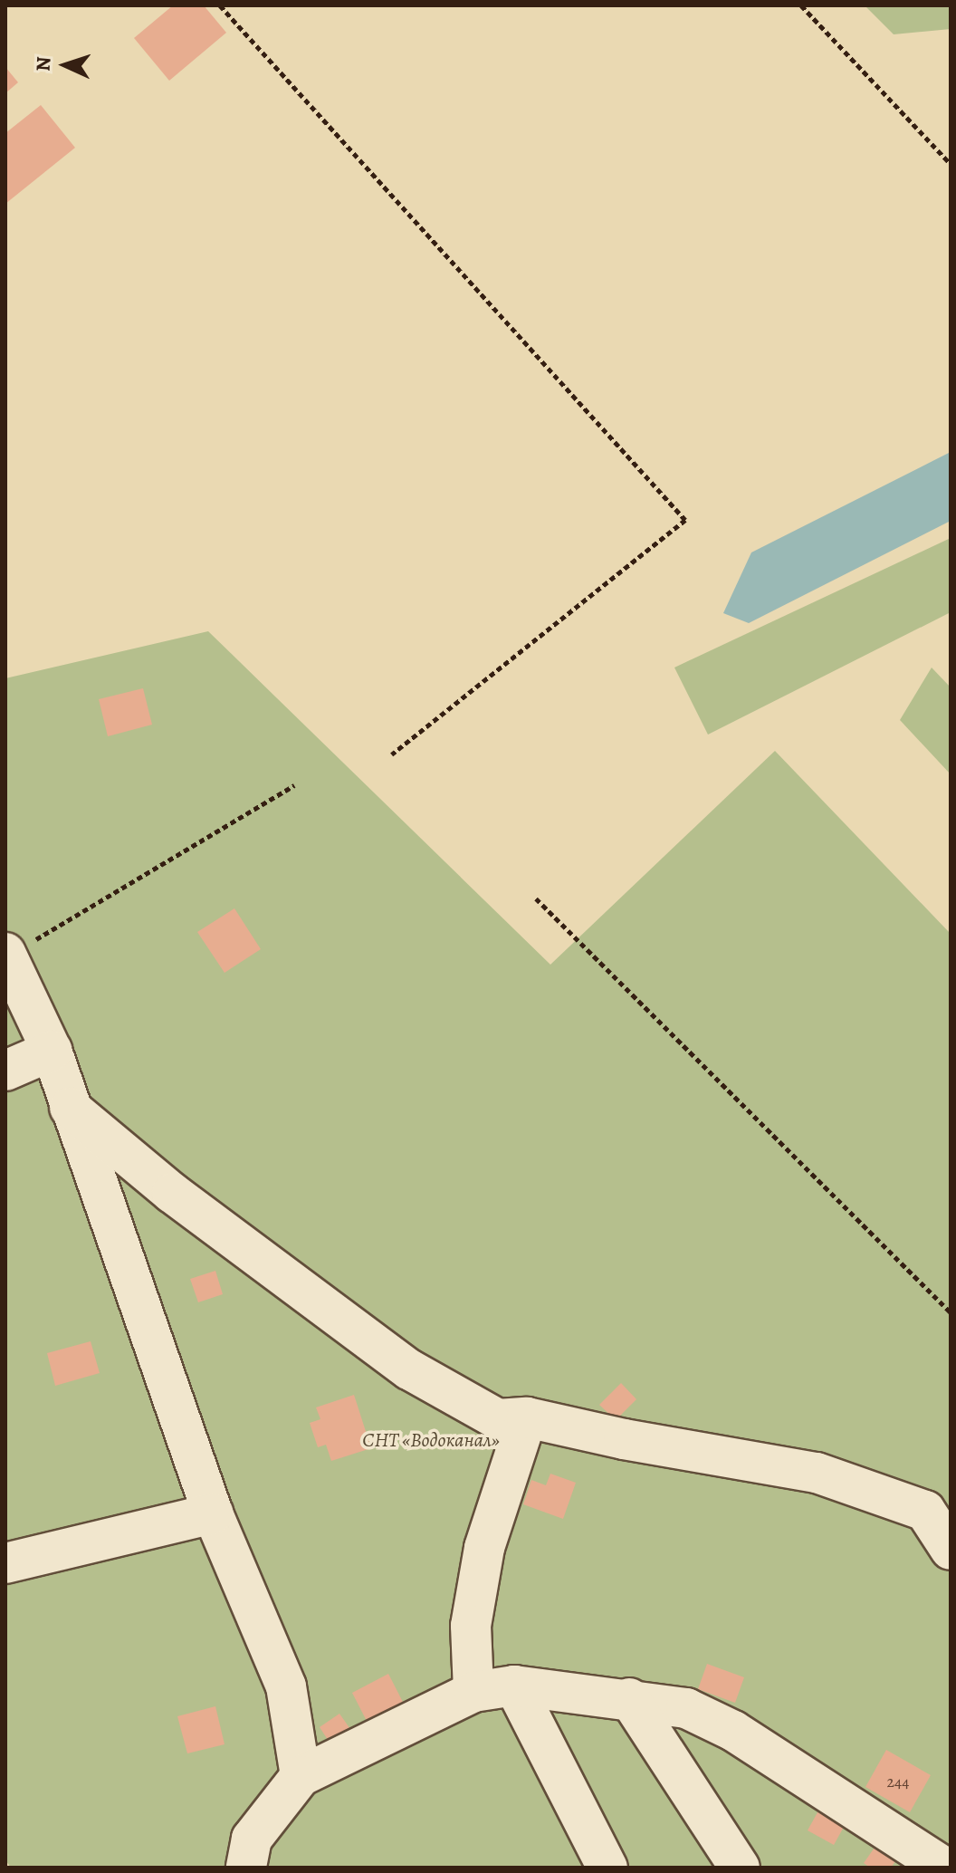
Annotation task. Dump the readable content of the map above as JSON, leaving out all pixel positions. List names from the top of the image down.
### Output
{
  "parks": ["СНТ «Водоканал»"],
  "house_numbers": ["244"],
  "north": "left"
}
